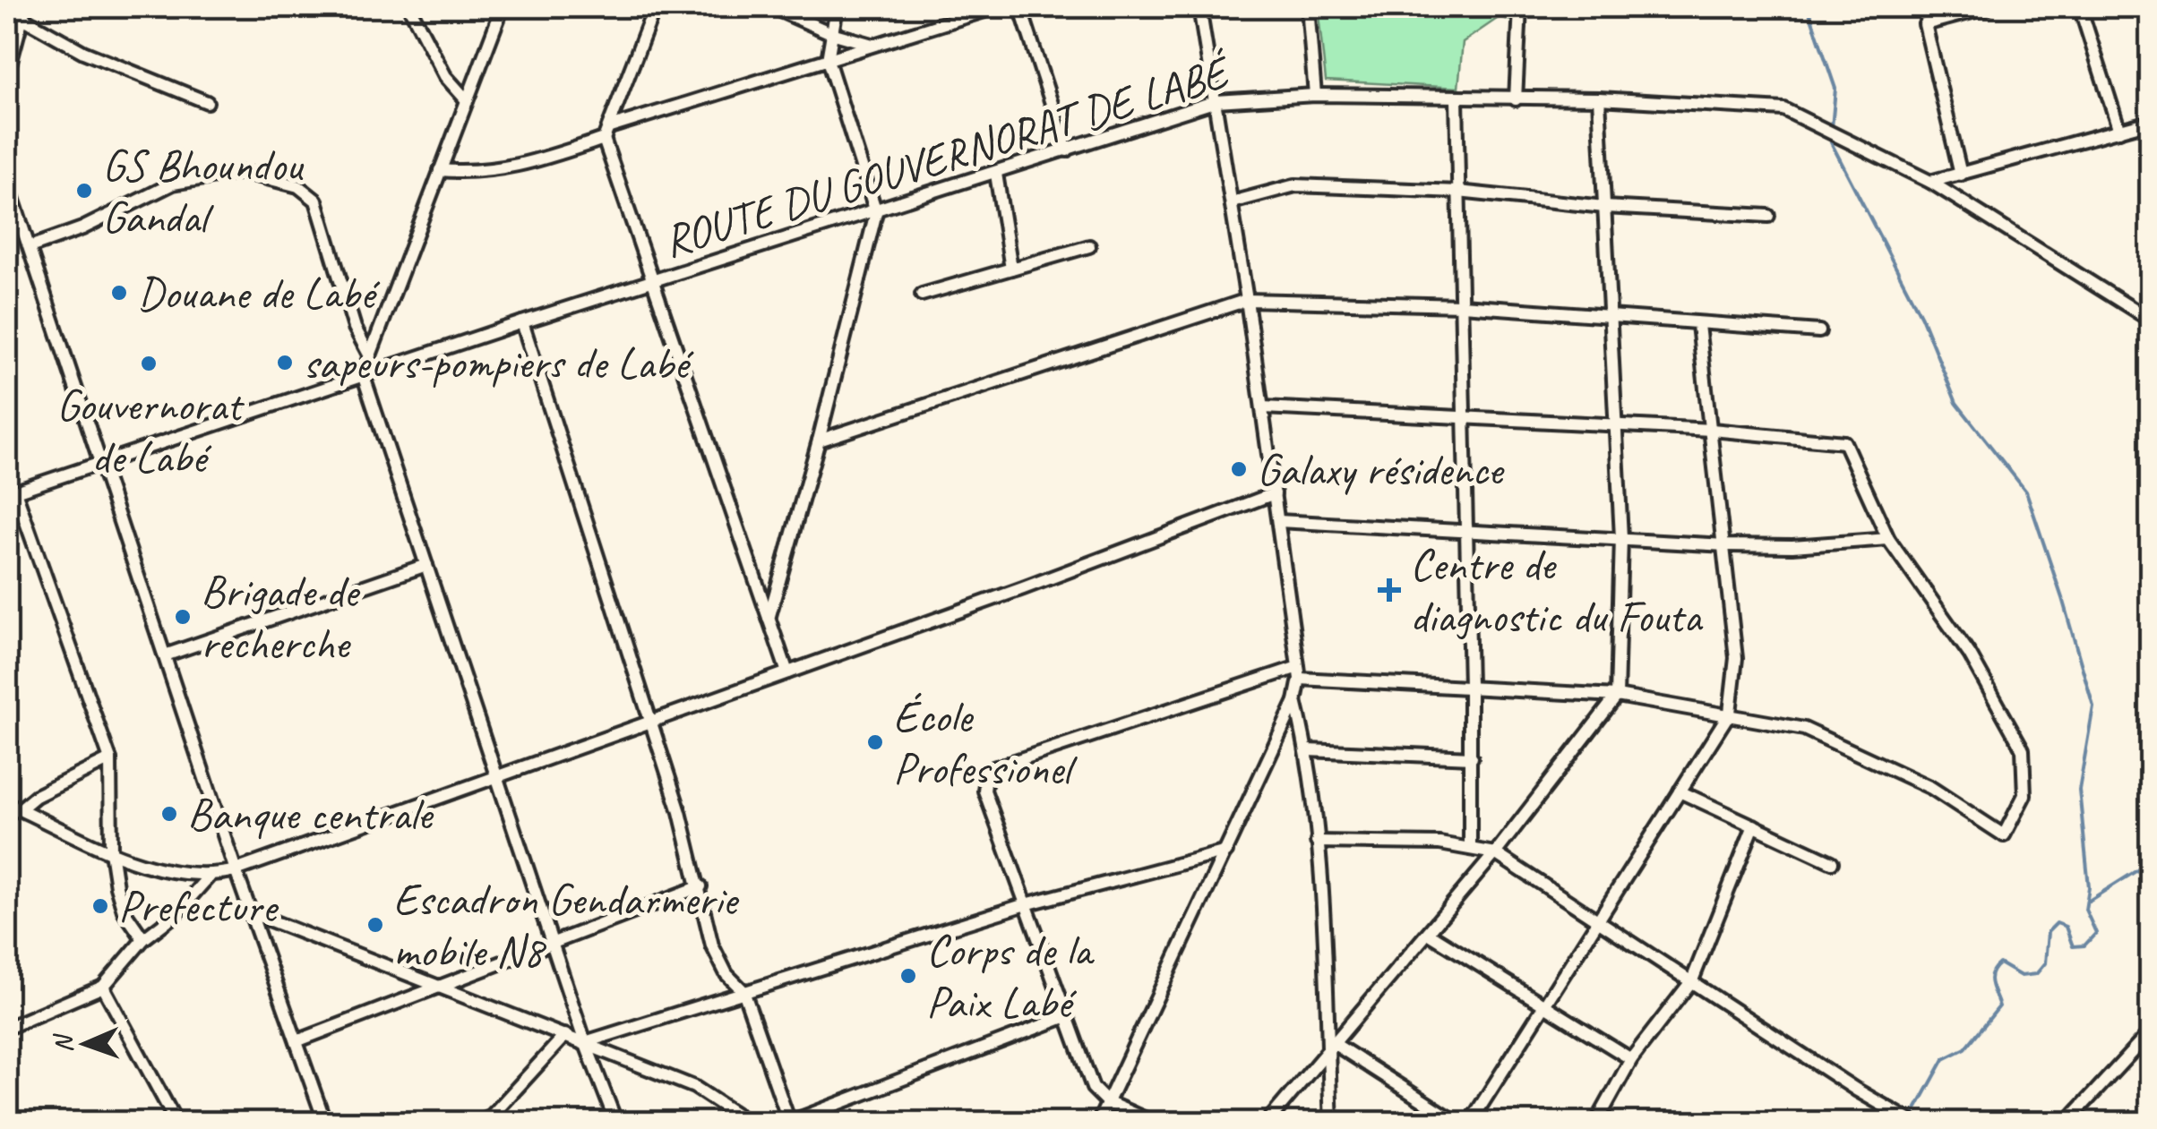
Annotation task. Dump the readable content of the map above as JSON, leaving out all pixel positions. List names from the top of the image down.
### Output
{
  "streets": {
    "street": ["ROUTE DU GOUVERNORAT DE LABÉ"]
  },
  "places": {
    "other": [
      "GS Bhoundou Gandal",
      "Douane de Labé",
      "sapeurs-pompiers de Labé",
      "Gouvernorat de Labé",
      "Galaxy résidence",
      "Brigade de recherche",
      "École Professionel",
      "Banque centrale",
      "Prefecture",
      "Escadron Gendarmerie mobile N8",
      "Corps de la Paix Labé"
    ],
    "health": ["Centre de diagnostic du Fouta"]
  },
  "north": "left"
}
